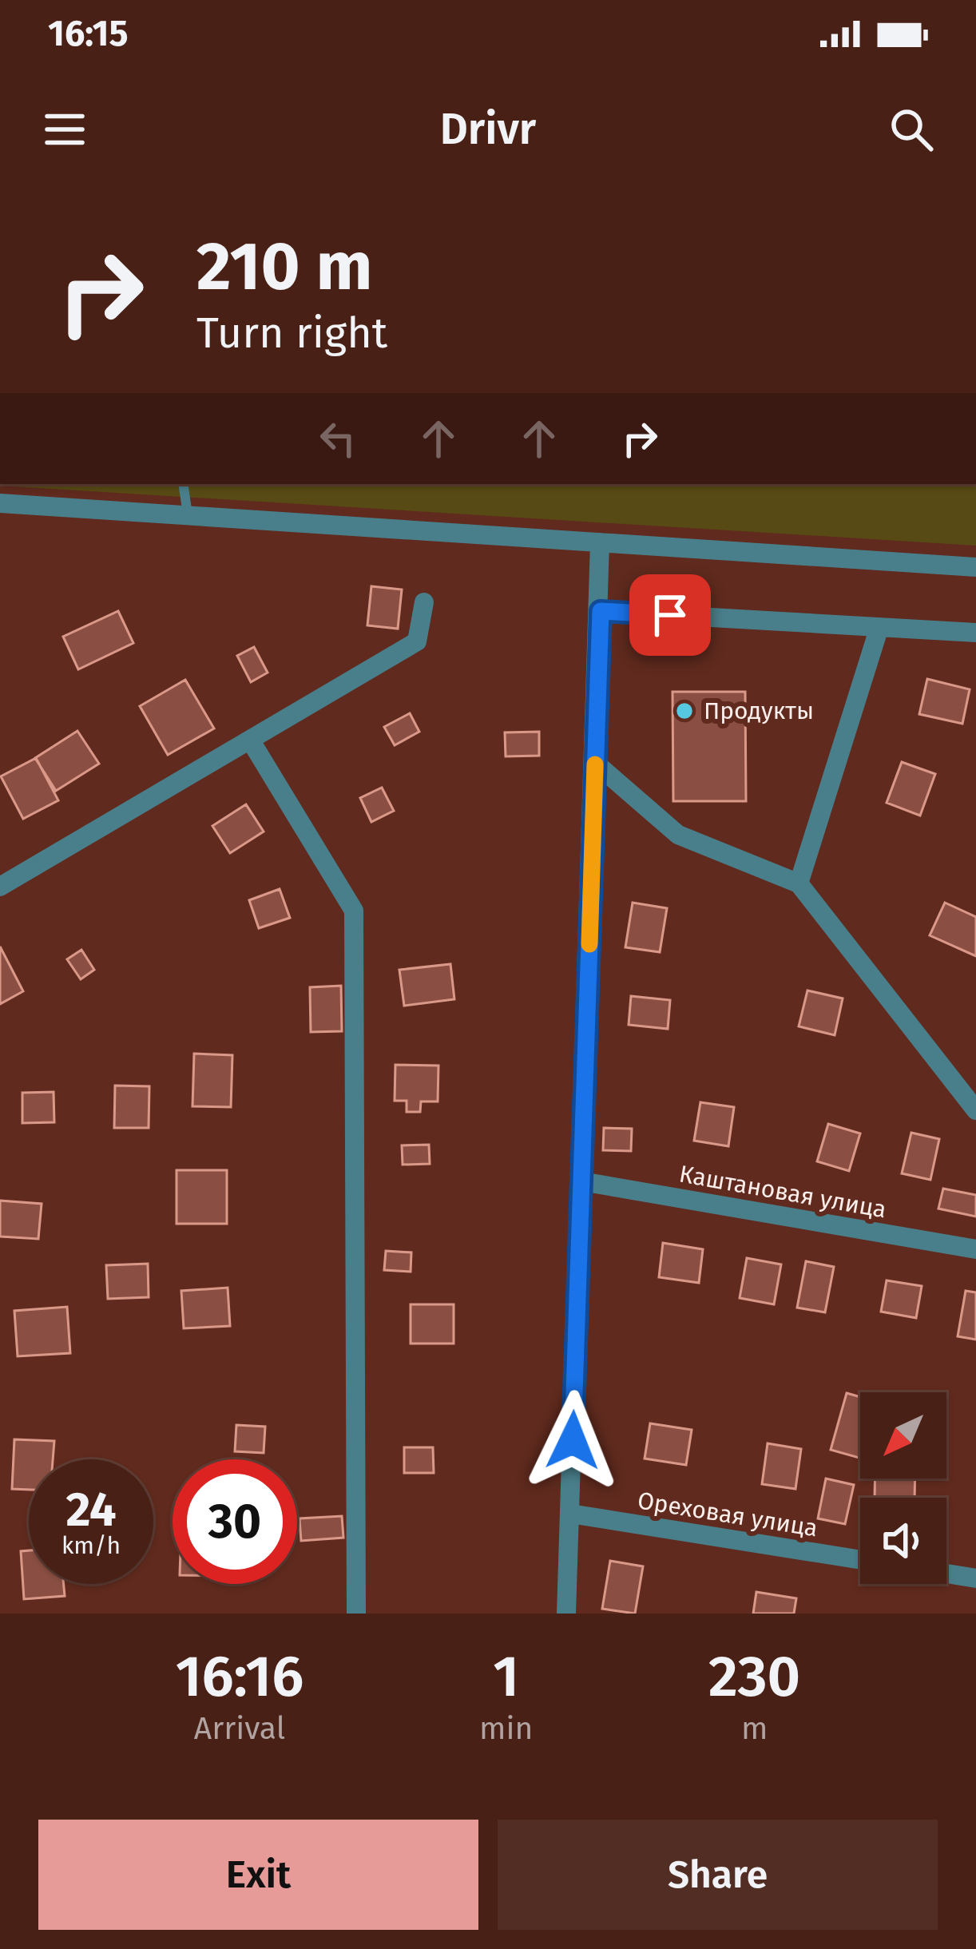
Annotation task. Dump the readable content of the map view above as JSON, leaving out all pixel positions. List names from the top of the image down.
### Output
{
  "streets": {
    "street": ["Каштановая улица", "Ореховая улица"]
  },
  "places": ["Продукты"],
  "north": "bottom left",
  "page": {
    "status": "16:15",
    "header": "Drivr",
    "turn": ["210 m", "Turn right"],
    "speed": "24 km/h",
    "limit": "30",
    "eta": [
      "16:16",
      "Arrival",
      "1",
      "min",
      "230",
      "m"
    ],
    "buttons": ["Exit", "Share"]
  }
}
